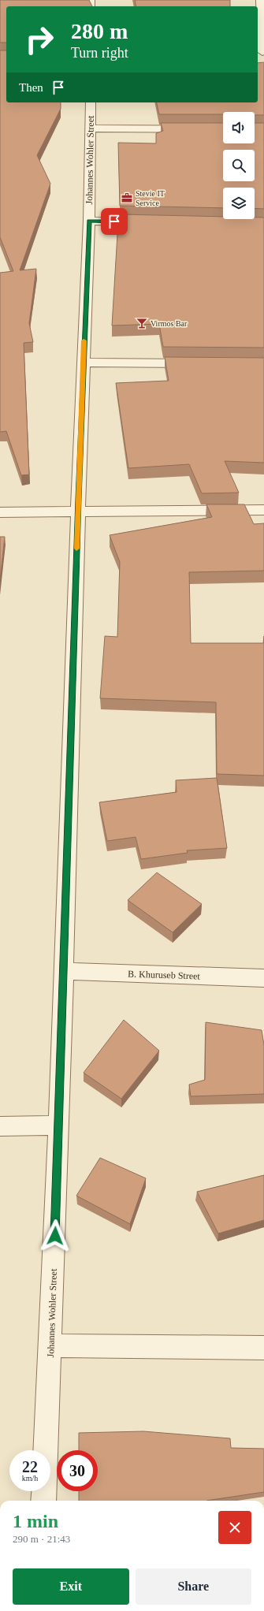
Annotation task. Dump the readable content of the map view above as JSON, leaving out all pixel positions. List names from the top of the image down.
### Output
{
  "streets": {
    "street": ["Johannes Wohler Street", "B. Khuruseb Street"]
  },
  "crossings": [
    ["Johannes Wohler Street", "B. Khuruseb Street"]
  ],
  "places": {
    "office": ["Stevie IT Service"],
    "bar": ["Virmos Bar"]
  },
  "page": {
    "turn": ["280 m", "Turn right"],
    "then": "Then",
    "speed": "22 km/h",
    "limit": "30",
    "heading": ["1 min", "290 m · 21:43"],
    "buttons": ["Exit", "Share"]
  }
}
